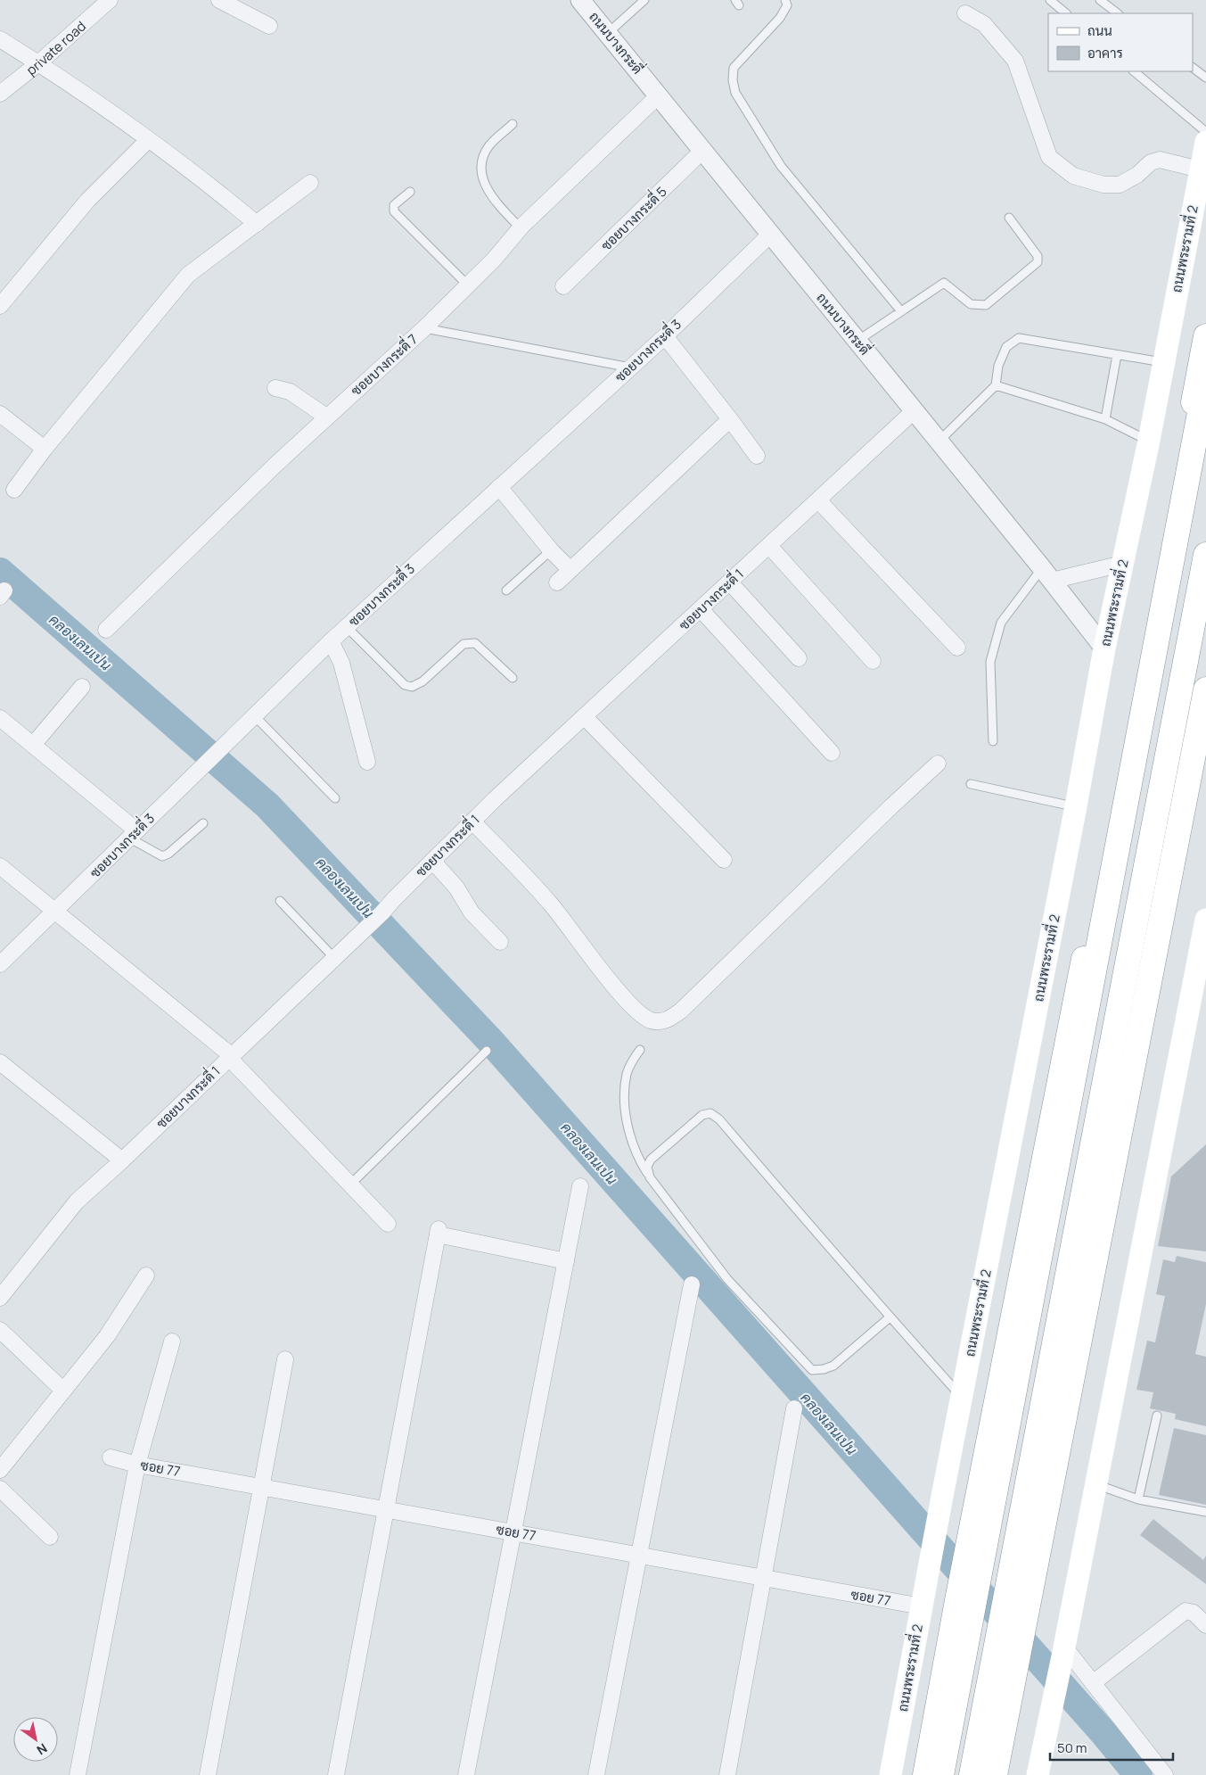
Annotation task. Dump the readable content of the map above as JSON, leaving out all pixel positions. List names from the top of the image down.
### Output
{
  "streets": {
    "main road": ["ถนนพระรามที่ 2"],
    "street": [
      "ถนนบางกระดี่",
      "private road",
      "ซอยบางกระดี่ 5",
      "ซอยบางกระดี่ 3",
      "ซอยบางกระดี่ 7",
      "ซอยบางกระดี่ 1",
      "ซอย 77"
    ]
  },
  "crossings": [
    ["ถนนบางกระดี่", "ซอยบางกระดี่ 5"],
    ["ถนนบางกระดี่", "ถนนพระรามที่ 2"],
    ["ถนนบางกระดี่", "ซอยบางกระดี่ 3"],
    ["ถนนบางกระดี่", "ซอยบางกระดี่ 7"],
    ["ถนนบางกระดี่", "ซอยบางกระดี่ 1"],
    ["ถนนพระรามที่ 2", "ซอย 77"]
  ],
  "water": ["คลองเลนเปน"],
  "legend": ["ถนน", "อาคาร"],
  "scale_bar": "50 m",
  "north": "bottom right"
}
